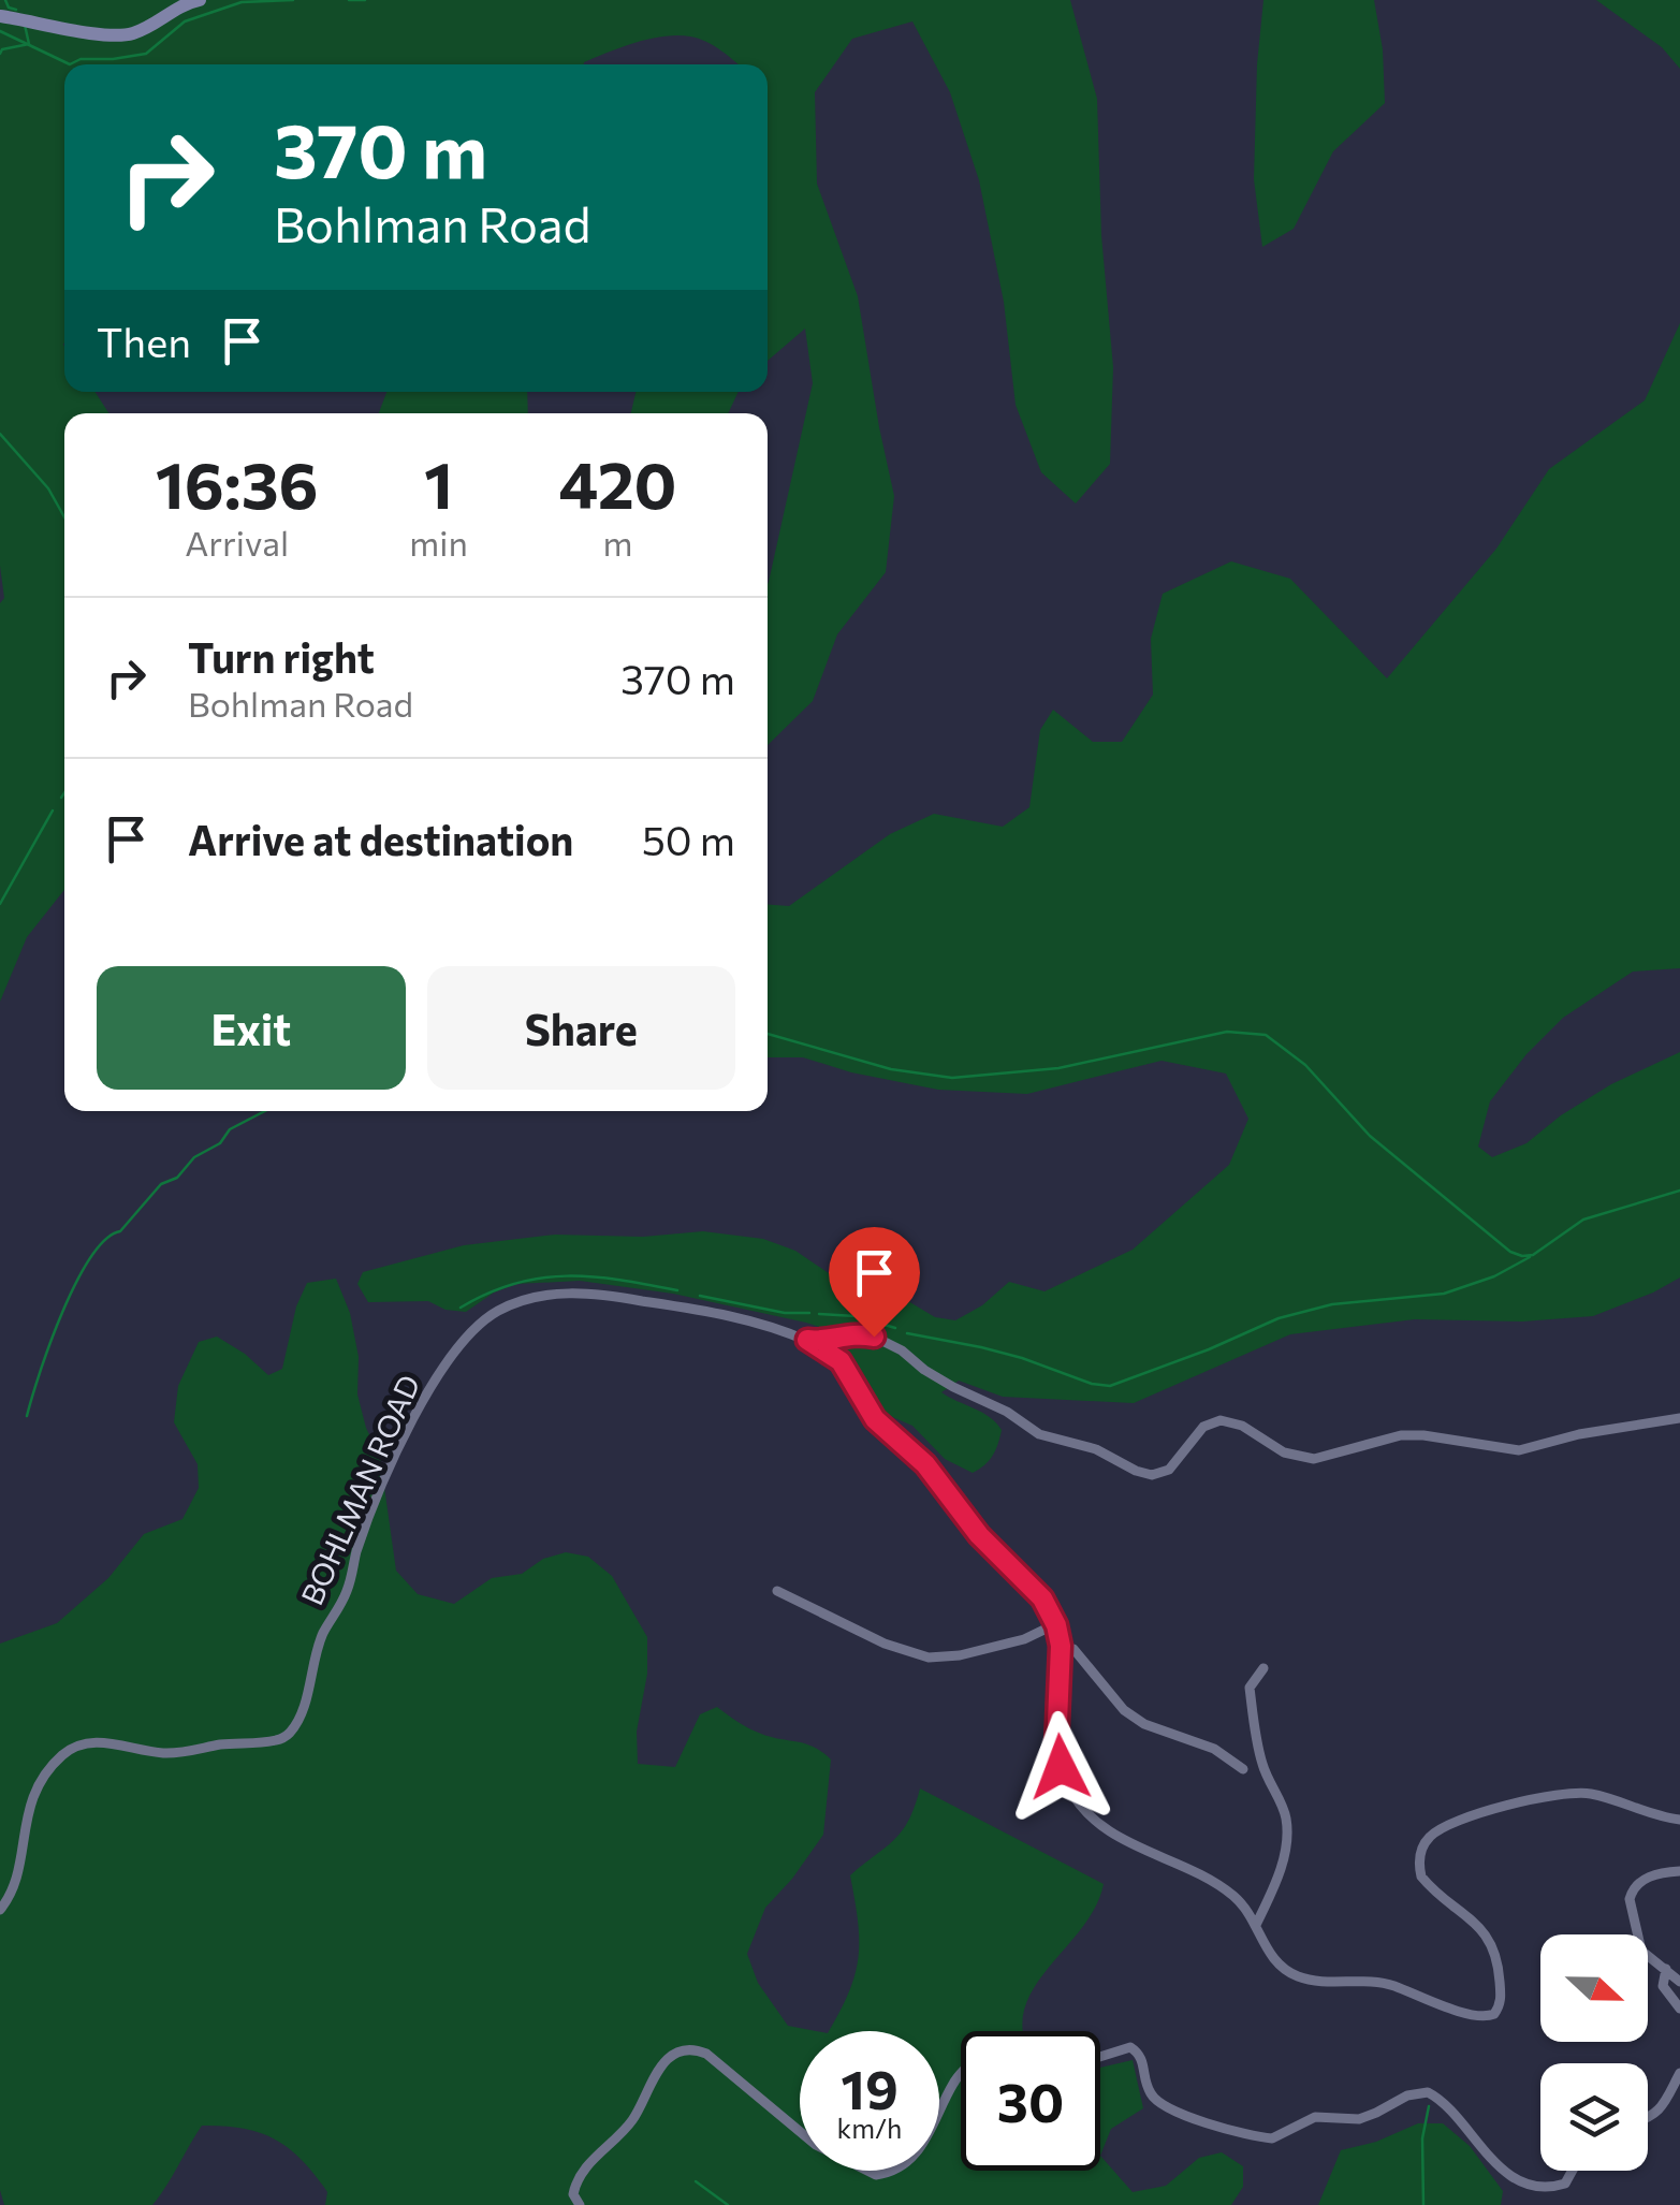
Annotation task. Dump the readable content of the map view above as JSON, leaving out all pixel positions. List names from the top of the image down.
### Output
{
  "streets": {
    "street": ["BOHLMAN ROAD"]
  },
  "north": "right",
  "page": {
    "turn": ["370 m", "Bohlman Road"],
    "then": "Then",
    "eta": [
      "16:36",
      "Arrival",
      "1",
      "min",
      "420",
      "m"
    ],
    "list": [
      {
        "name": "Turn right",
        "note": "Bohlman Road",
        "value": "370 m"
      },
      {
        "name": "Arrive at destination",
        "value": "50 m"
      }
    ],
    "buttons": ["Exit", "Share"],
    "speed": "19 km/h",
    "limit": "30"
  }
}
